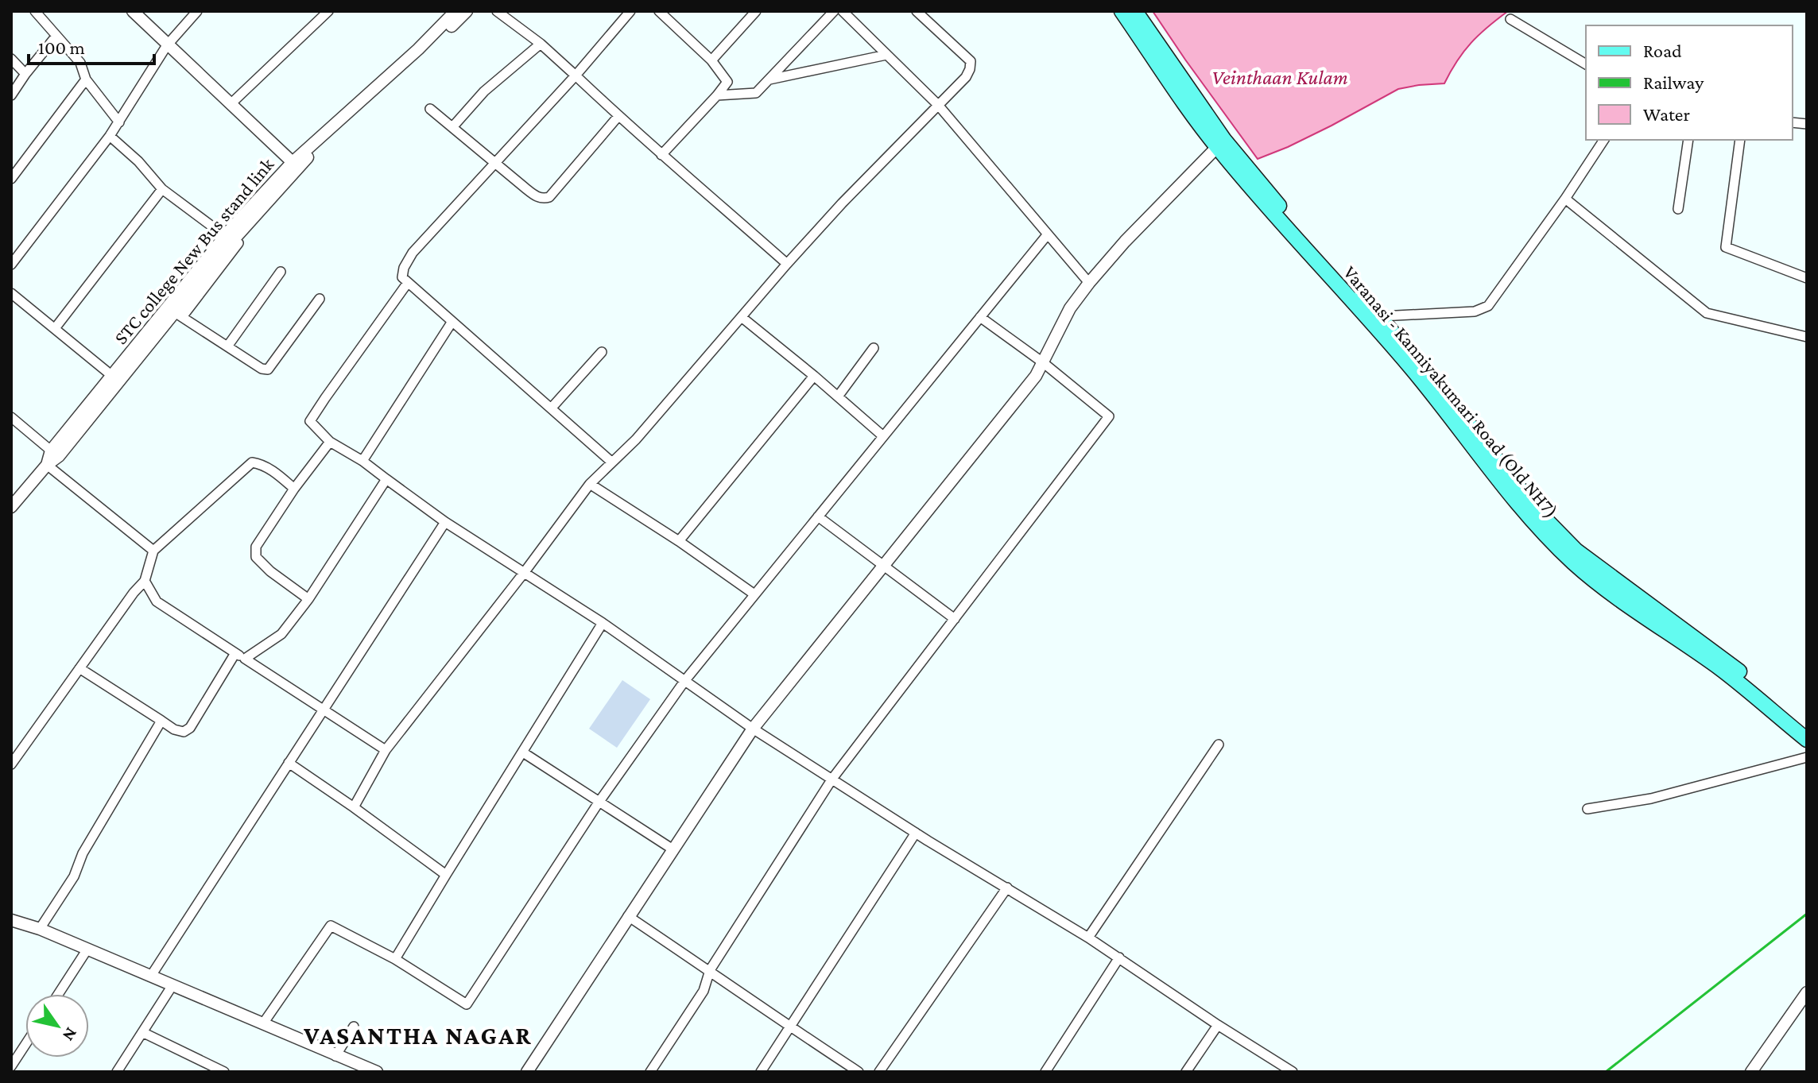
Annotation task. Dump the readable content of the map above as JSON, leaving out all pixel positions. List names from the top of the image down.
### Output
{
  "streets": {
    "main road": ["Varanasi - Kanniyakumari Road (Old NH7)"],
    "street": ["STC college New Bus stand link"]
  },
  "districts": ["VASANTHA NAGAR"],
  "water": ["Veinthaan Kulam"],
  "legend": ["Road", "Railway", "Water"],
  "scale_bar": "100 m",
  "north": "bottom right"
}
